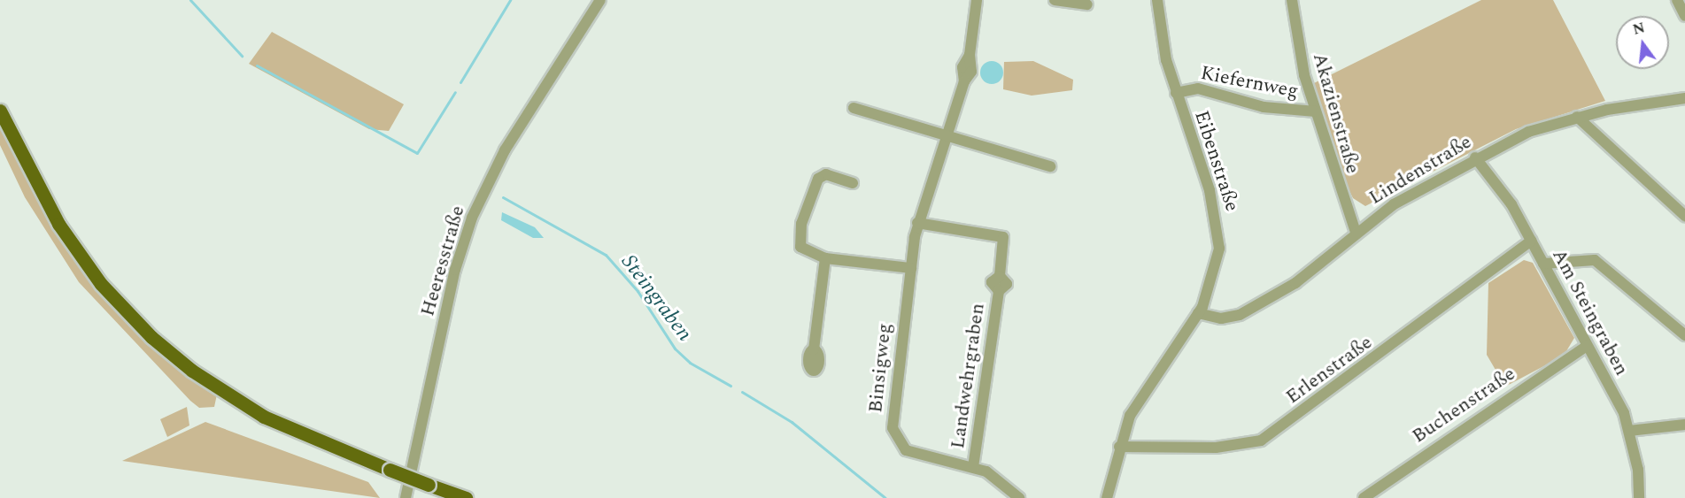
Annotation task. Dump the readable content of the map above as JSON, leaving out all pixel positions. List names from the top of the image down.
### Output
{
  "streets": {
    "street": [
      "Kiefernweg",
      "Akazienstraße",
      "Eibenstraße",
      "Lindenstraße",
      "Heeresstraße",
      "Am Steingraben",
      "Binsigweg",
      "Erlenstraße",
      "Landwehrgraben",
      "Buchenstraße"
    ]
  },
  "crossings": [
    ["Kiefernweg", "Akazienstraße"],
    ["Kiefernweg", "Eibenstraße"],
    ["Akazienstraße", "Lindenstraße"],
    ["Eibenstraße", "Lindenstraße"],
    ["Eibenstraße", "Erlenstraße"],
    ["Lindenstraße", "Am Steingraben"],
    ["Am Steingraben", "Erlenstraße"],
    ["Am Steingraben", "Buchenstraße"],
    ["Binsigweg", "Landwehrgraben"]
  ],
  "water": ["Steingraben"],
  "north": "top"
}
